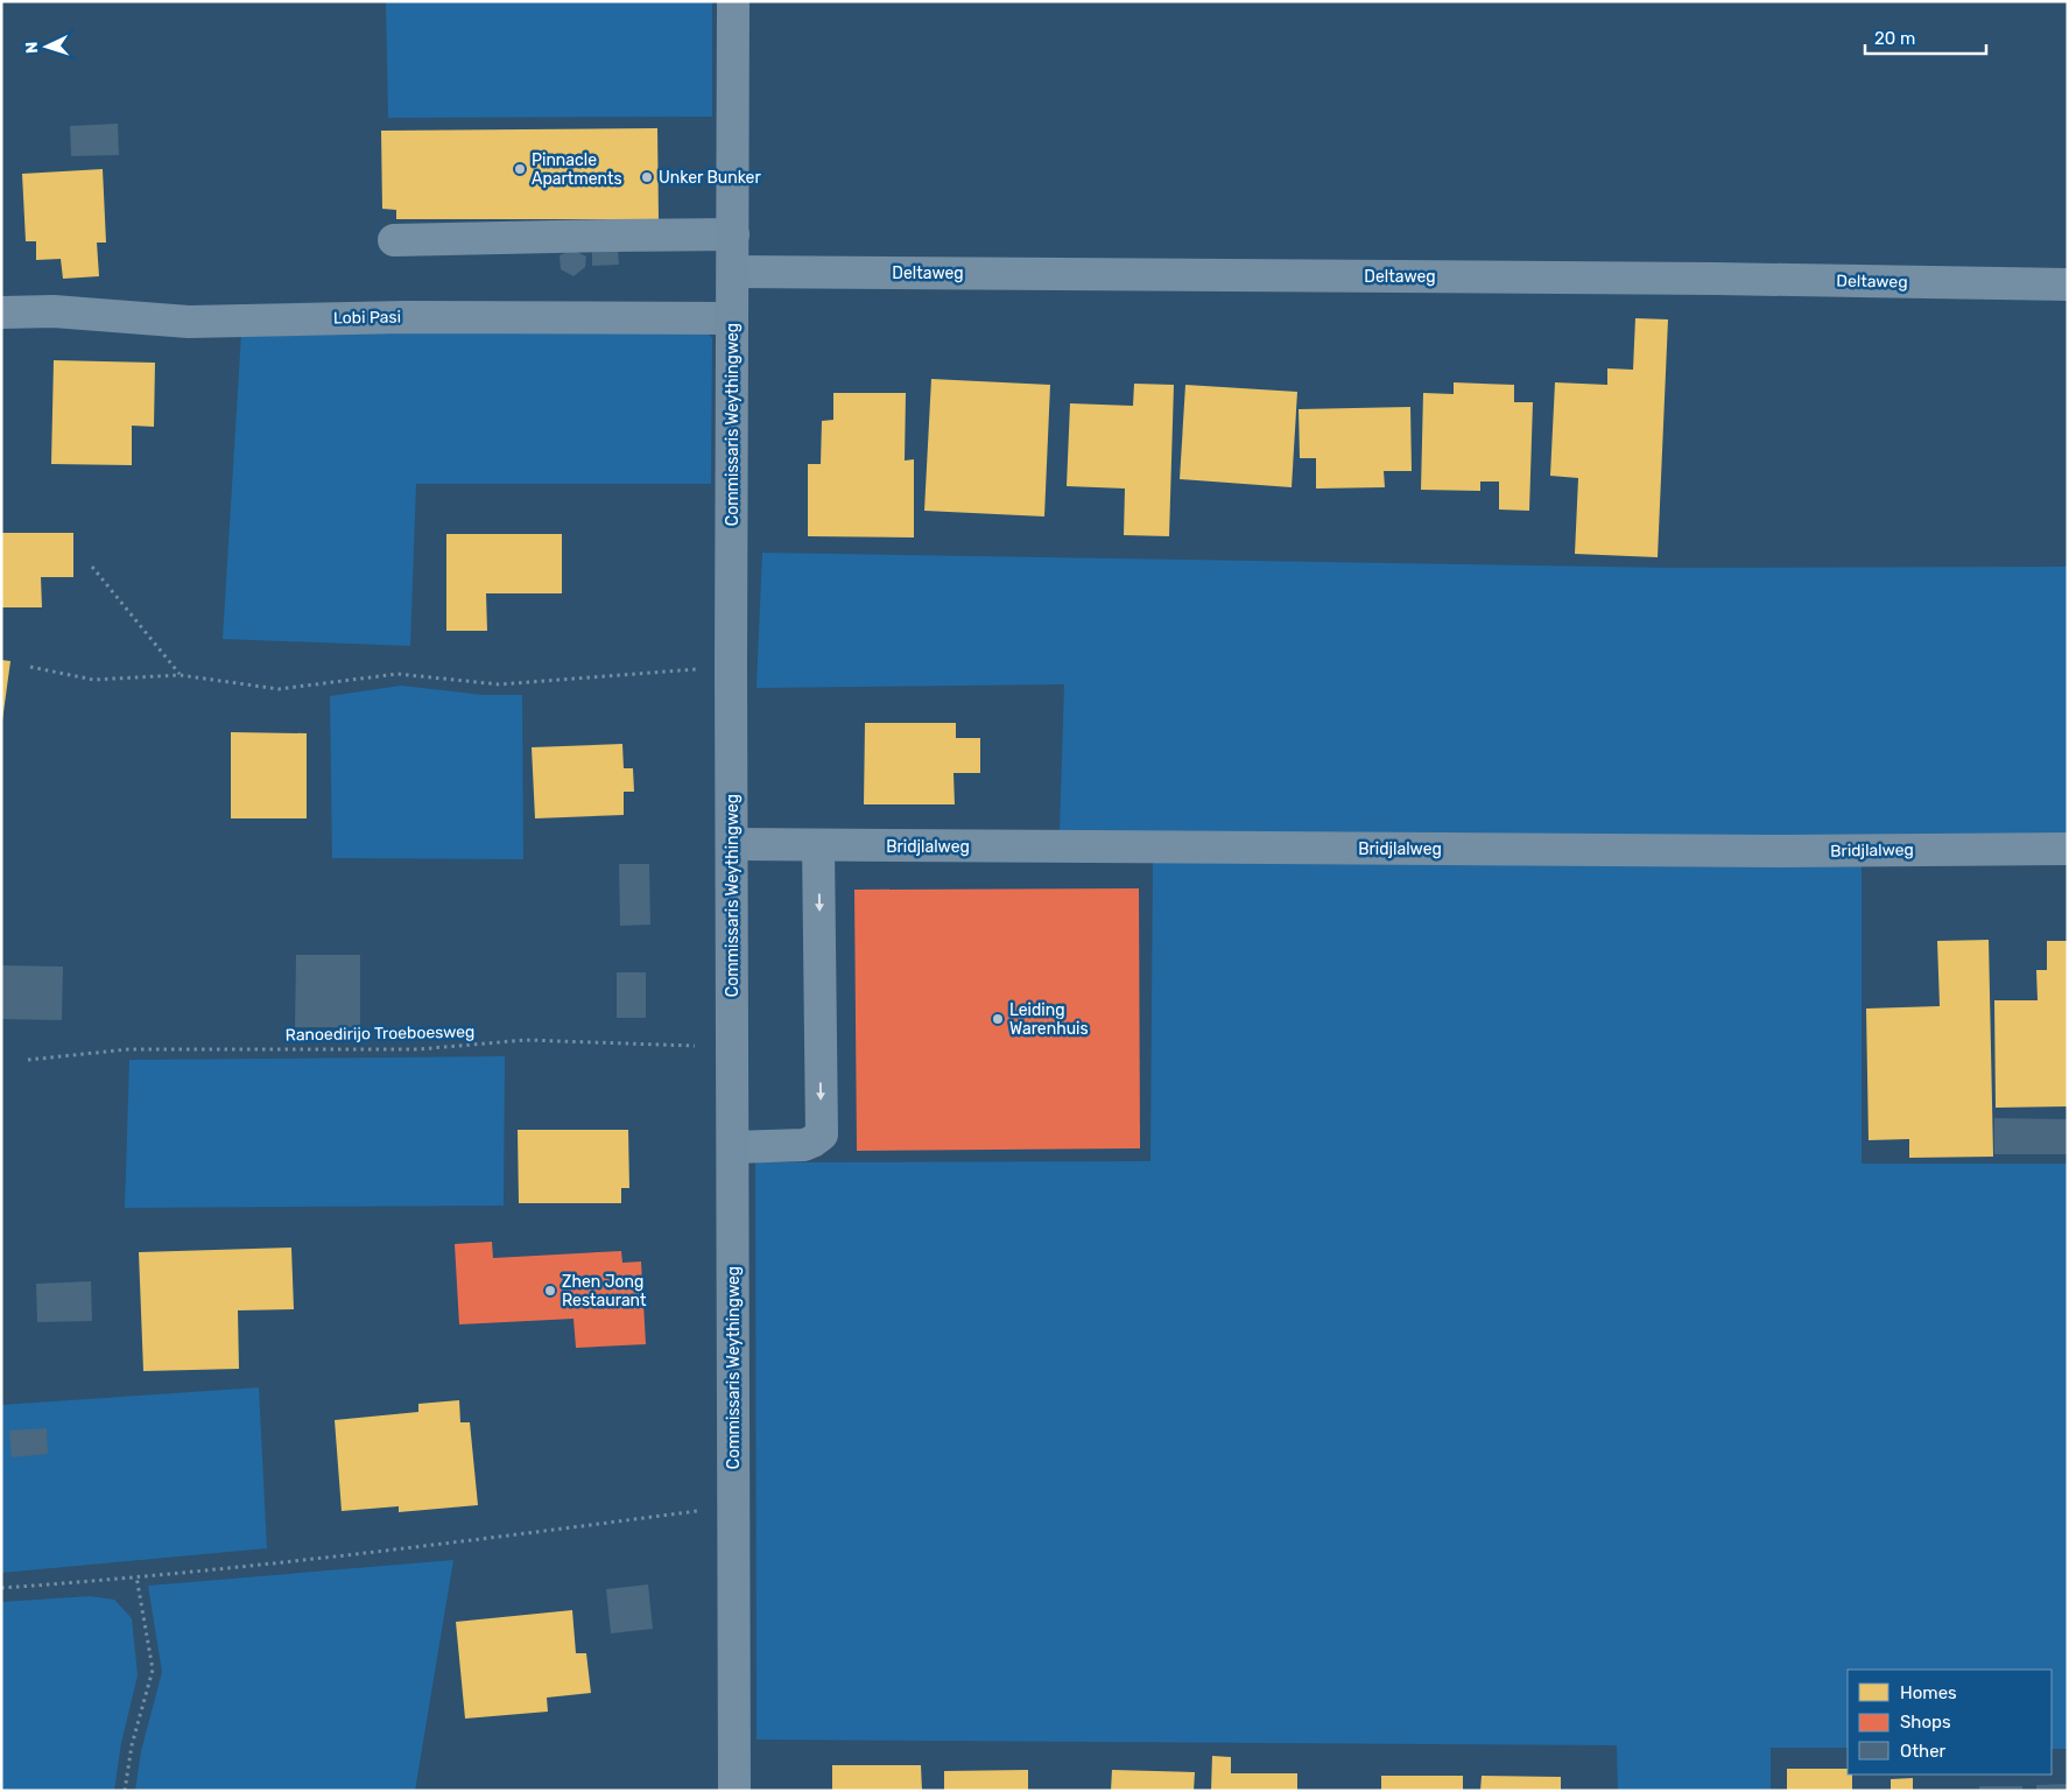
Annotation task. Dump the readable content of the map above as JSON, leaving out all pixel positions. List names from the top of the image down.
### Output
{
  "streets": {
    "main road": ["Commissaris Weythingweg"],
    "street": ["Deltaweg", "Lobi Pasi", "Bridjlalweg"],
    "path": ["Ranoedirijo Troeboesweg"]
  },
  "crossings": [
    ["Deltaweg", "Commissaris Weythingweg"],
    ["Lobi Pasi", "Commissaris Weythingweg"],
    ["Commissaris Weythingweg", "Bridjlalweg"],
    ["Commissaris Weythingweg", "Ranoedirijo Troeboesweg"]
  ],
  "places": [
    "Pinnacle Apartments",
    "Unker Bunker",
    "Leiding Warenhuis",
    "Zhen Jong Restaurant"
  ],
  "legend": ["Homes", "Shops", "Other"],
  "scale_bar": "20 m",
  "north": "left"
}
